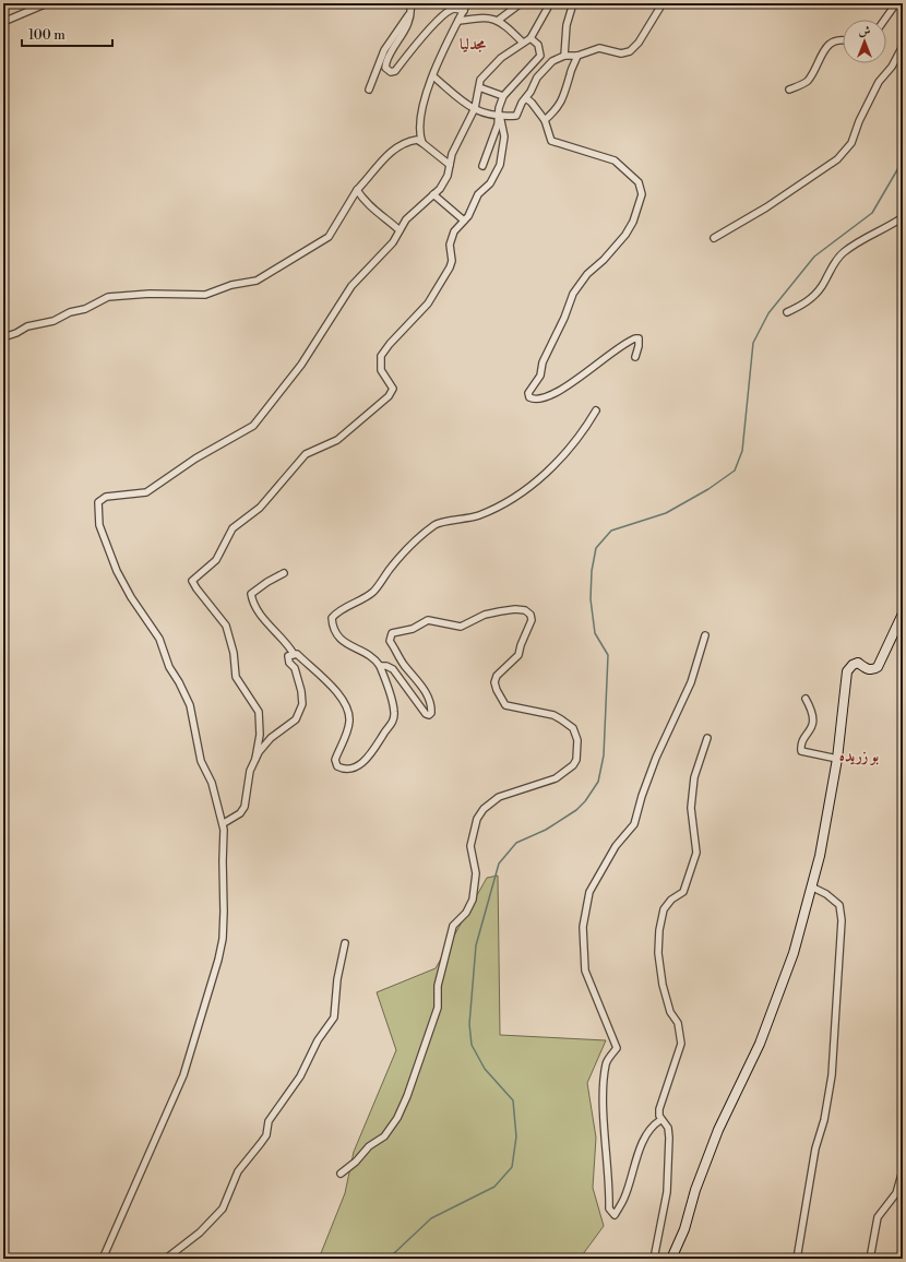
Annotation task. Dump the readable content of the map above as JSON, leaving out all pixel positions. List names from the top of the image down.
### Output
{
  "districts": ["مجدليا", "بو زريده"],
  "scale_bar": "100 m",
  "north": "top"
}
